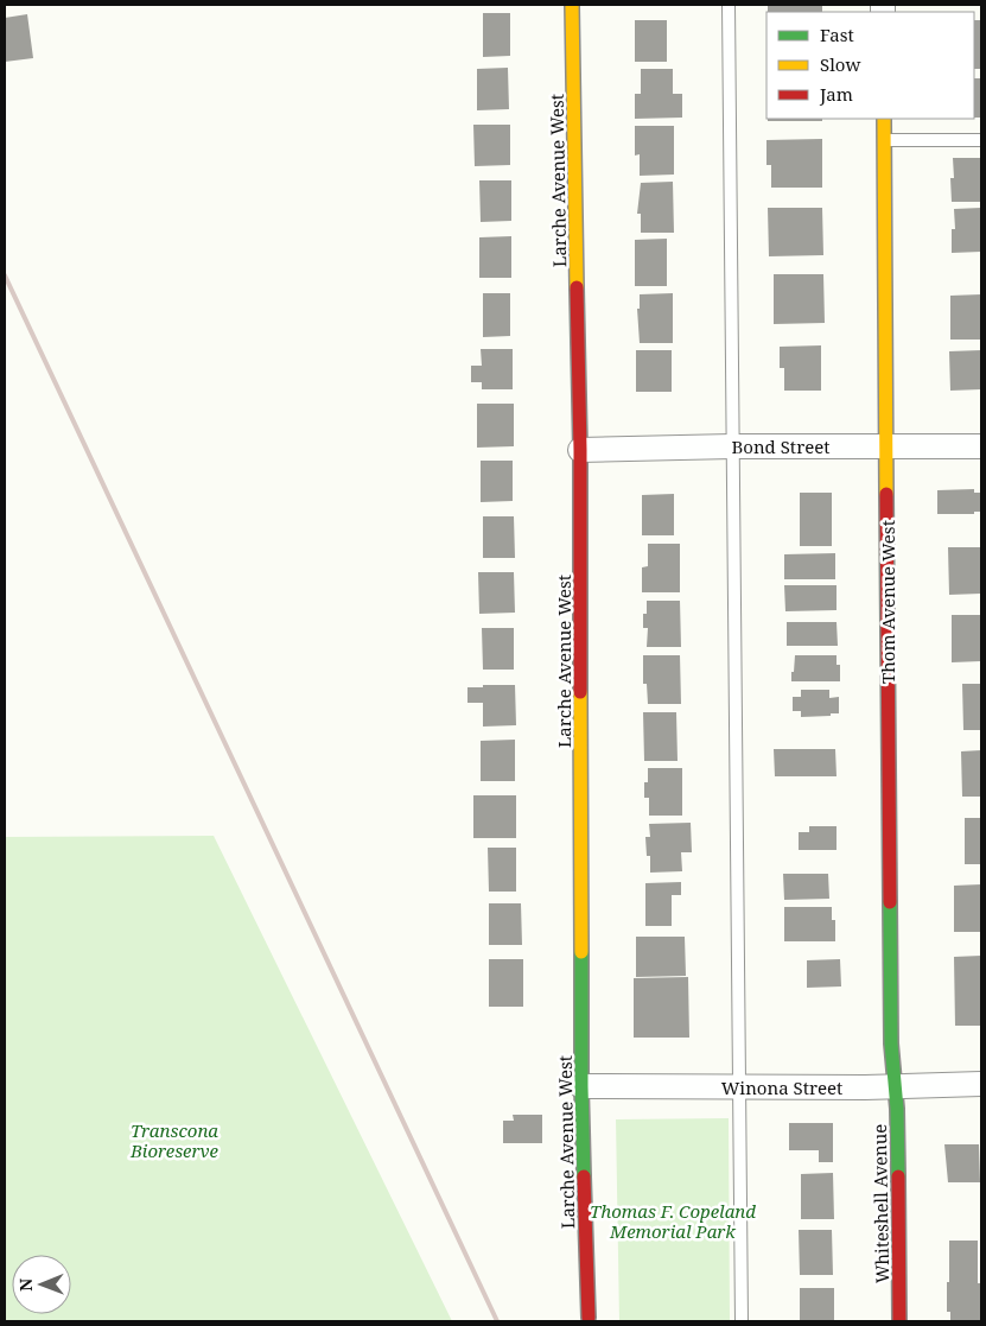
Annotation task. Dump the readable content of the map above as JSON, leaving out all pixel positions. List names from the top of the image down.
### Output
{
  "streets": {
    "street": [
      "Larche Avenue West",
      "Bond Street",
      "Thom Avenue West",
      "Winona Street",
      "Whiteshell Avenue"
    ]
  },
  "crossings": [
    ["Larche Avenue West", "Bond Street"],
    ["Larche Avenue West", "Winona Street"],
    ["Bond Street", "Thom Avenue West"],
    ["Thom Avenue West", "Winona Street"],
    ["Thom Avenue West", "Whiteshell Avenue"],
    ["Winona Street", "Whiteshell Avenue"]
  ],
  "parks": ["Transcona Bioreserve", "Thomas F. Copeland Memorial Park"],
  "legend": ["Fast", "Slow", "Jam"],
  "north": "left"
}
